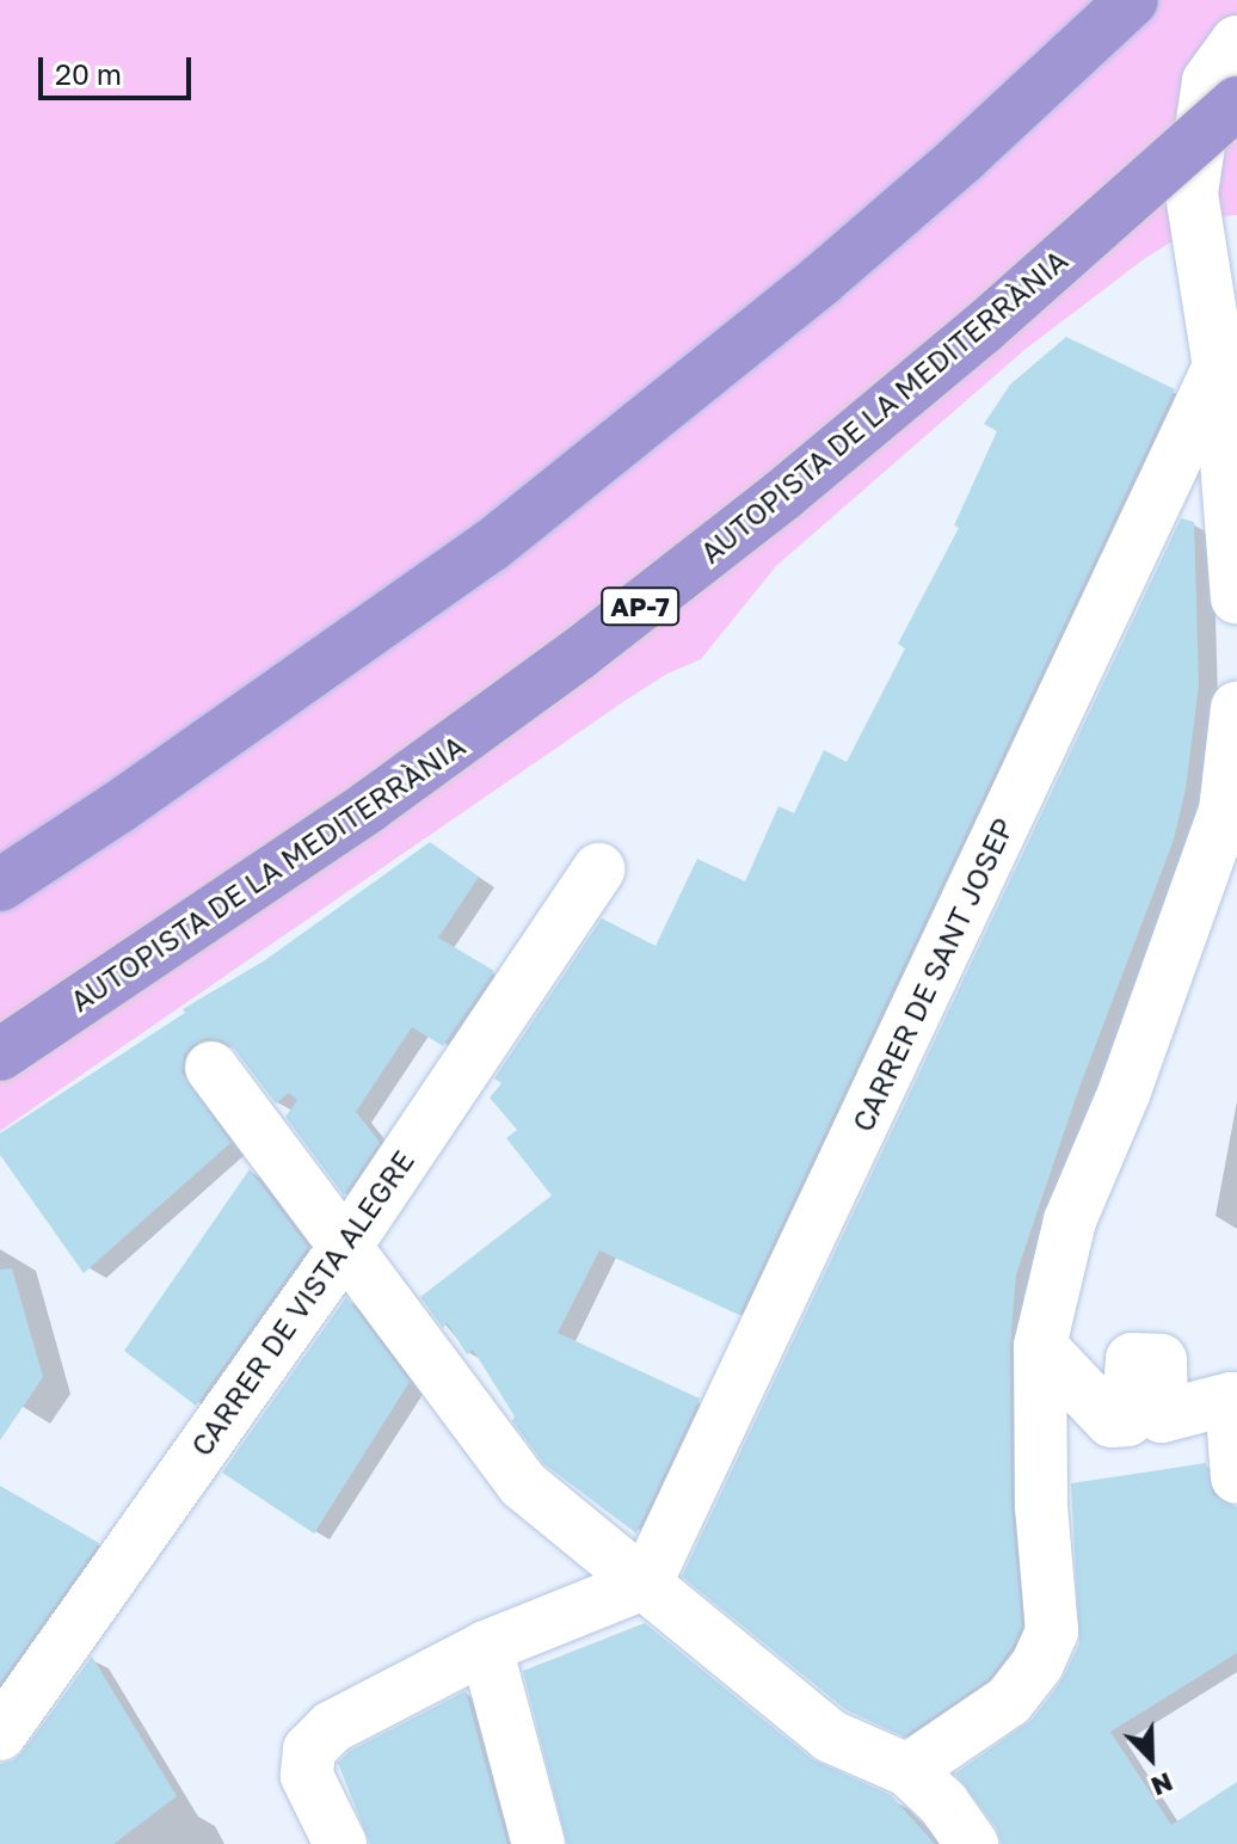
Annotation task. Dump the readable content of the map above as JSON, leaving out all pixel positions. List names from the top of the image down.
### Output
{
  "streets": {
    "highway": ["AUTOPISTA DE LA MEDITERRÀNIA", "AP-7"],
    "street": ["CARRER DE SANT JOSEP", "CARRER DE VISTA ALEGRE"]
  },
  "scale_bar": "20 m",
  "north": "bottom right"
}
